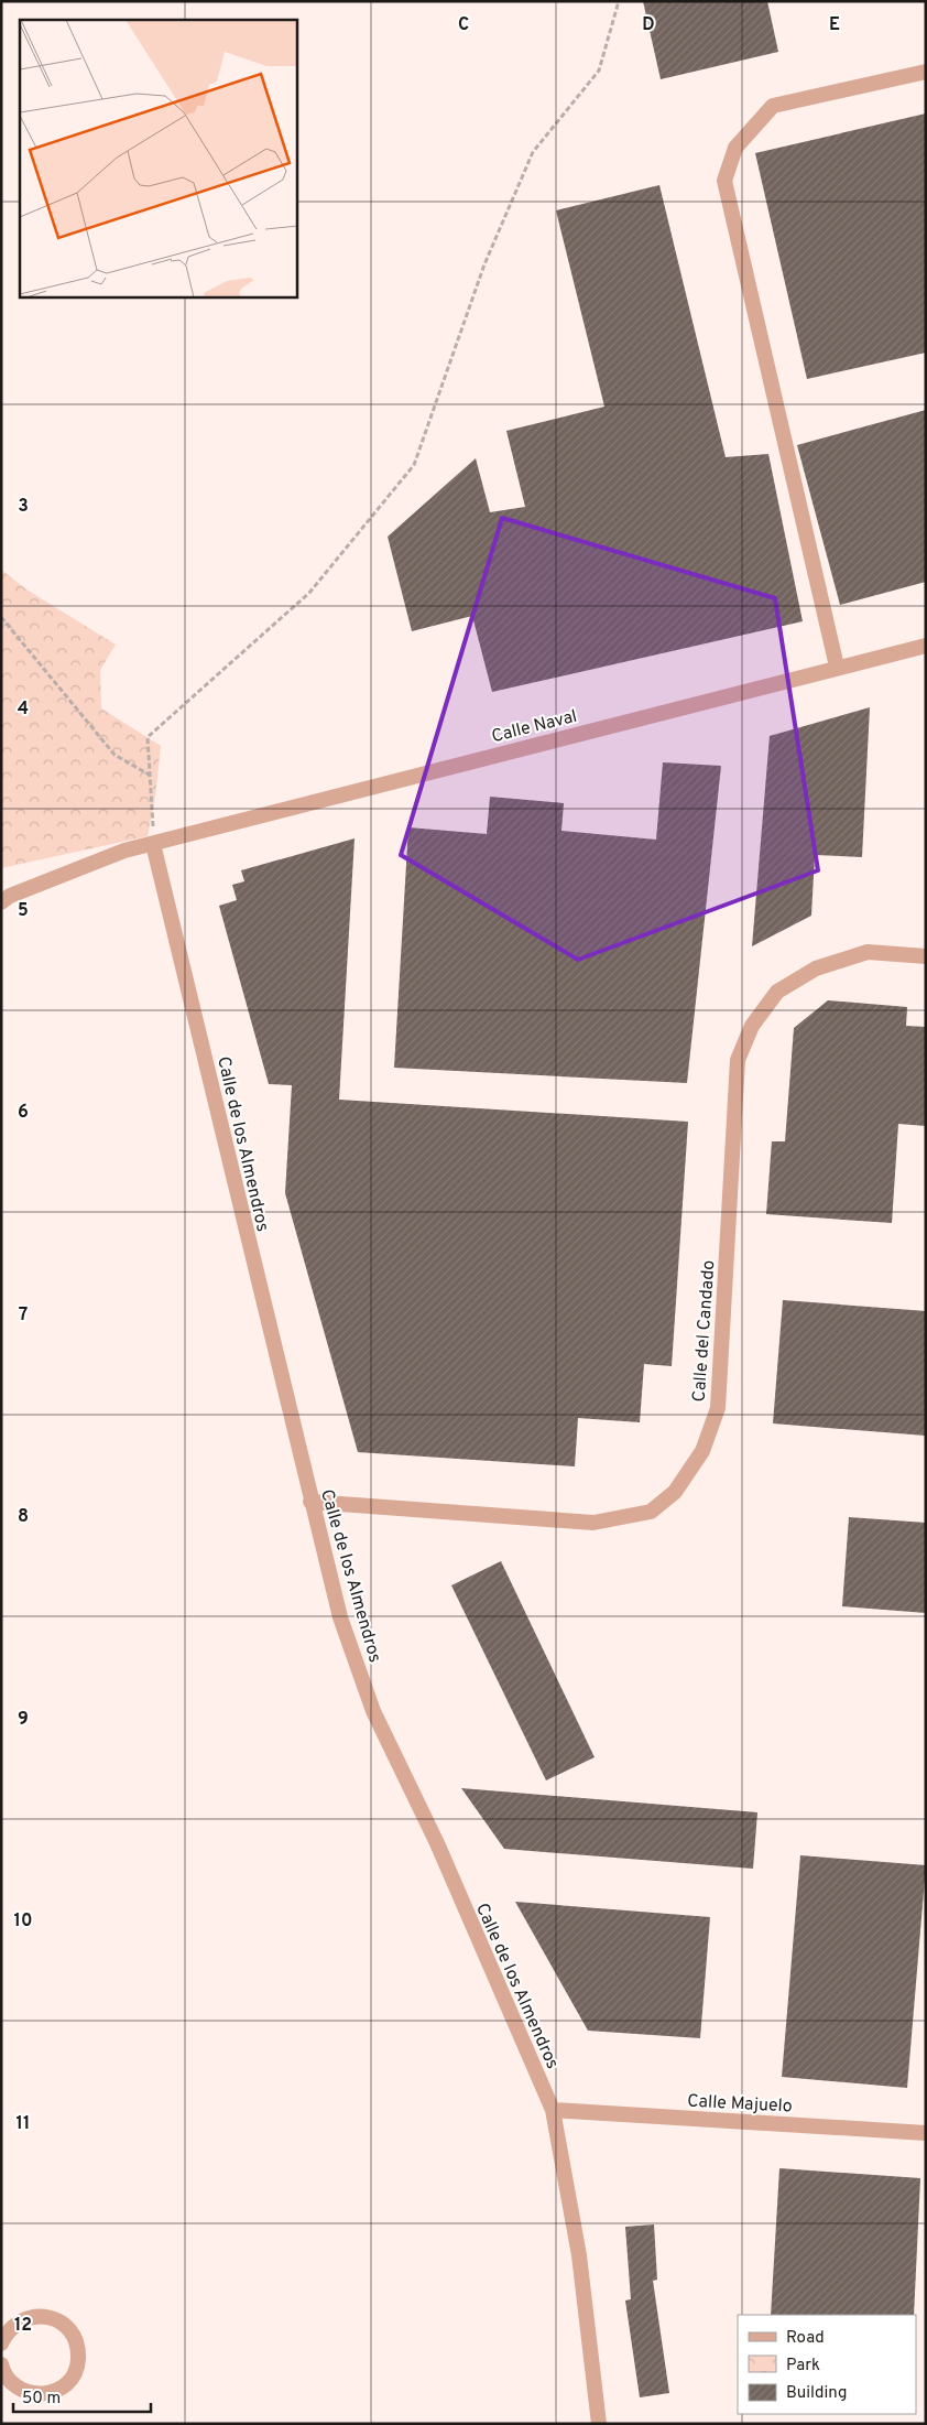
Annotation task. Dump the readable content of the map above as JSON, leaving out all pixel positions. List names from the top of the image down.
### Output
{
  "streets": {
    "street": [
      "Calle Naval",
      "Calle de los Almendros",
      "Calle del Candado",
      "Calle Majuelo"
    ]
  },
  "crossings": [
    ["Calle Naval", "Calle de los Almendros"],
    ["Calle de los Almendros", "Calle del Candado"],
    ["Calle de los Almendros", "Calle Majuelo"]
  ],
  "legend": ["Road", "Park", "Building"],
  "scale_bar": "50 m",
  "grid": {
    "columns": ["C", "D", "E"],
    "rows": [
      "3",
      "4",
      "5",
      "6",
      "7",
      "8",
      "9",
      "10",
      "11",
      "12"
    ]
  }
}
